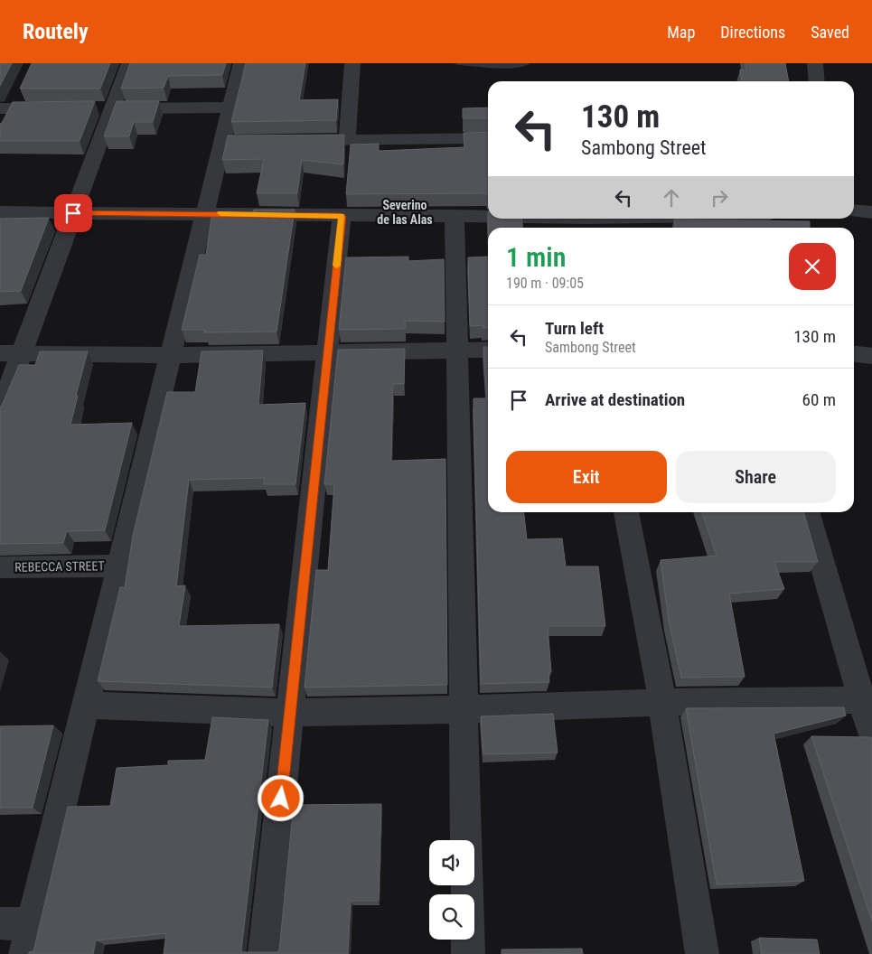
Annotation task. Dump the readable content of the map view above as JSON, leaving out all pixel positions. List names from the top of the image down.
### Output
{
  "streets": {
    "street": ["REBECCA STREET"]
  },
  "districts": ["Severino de las Alas"],
  "page": {
    "header": "Routely",
    "nav": ["Map", "Directions", "Saved"],
    "turn": ["130 m", "Sambong Street"],
    "heading": ["1 min", "190 m · 09:05"],
    "list": [
      {
        "name": "Turn left",
        "note": "Sambong Street",
        "value": "130 m"
      },
      {
        "name": "Arrive at destination",
        "value": "60 m"
      }
    ],
    "buttons": ["Exit", "Share"]
  }
}
